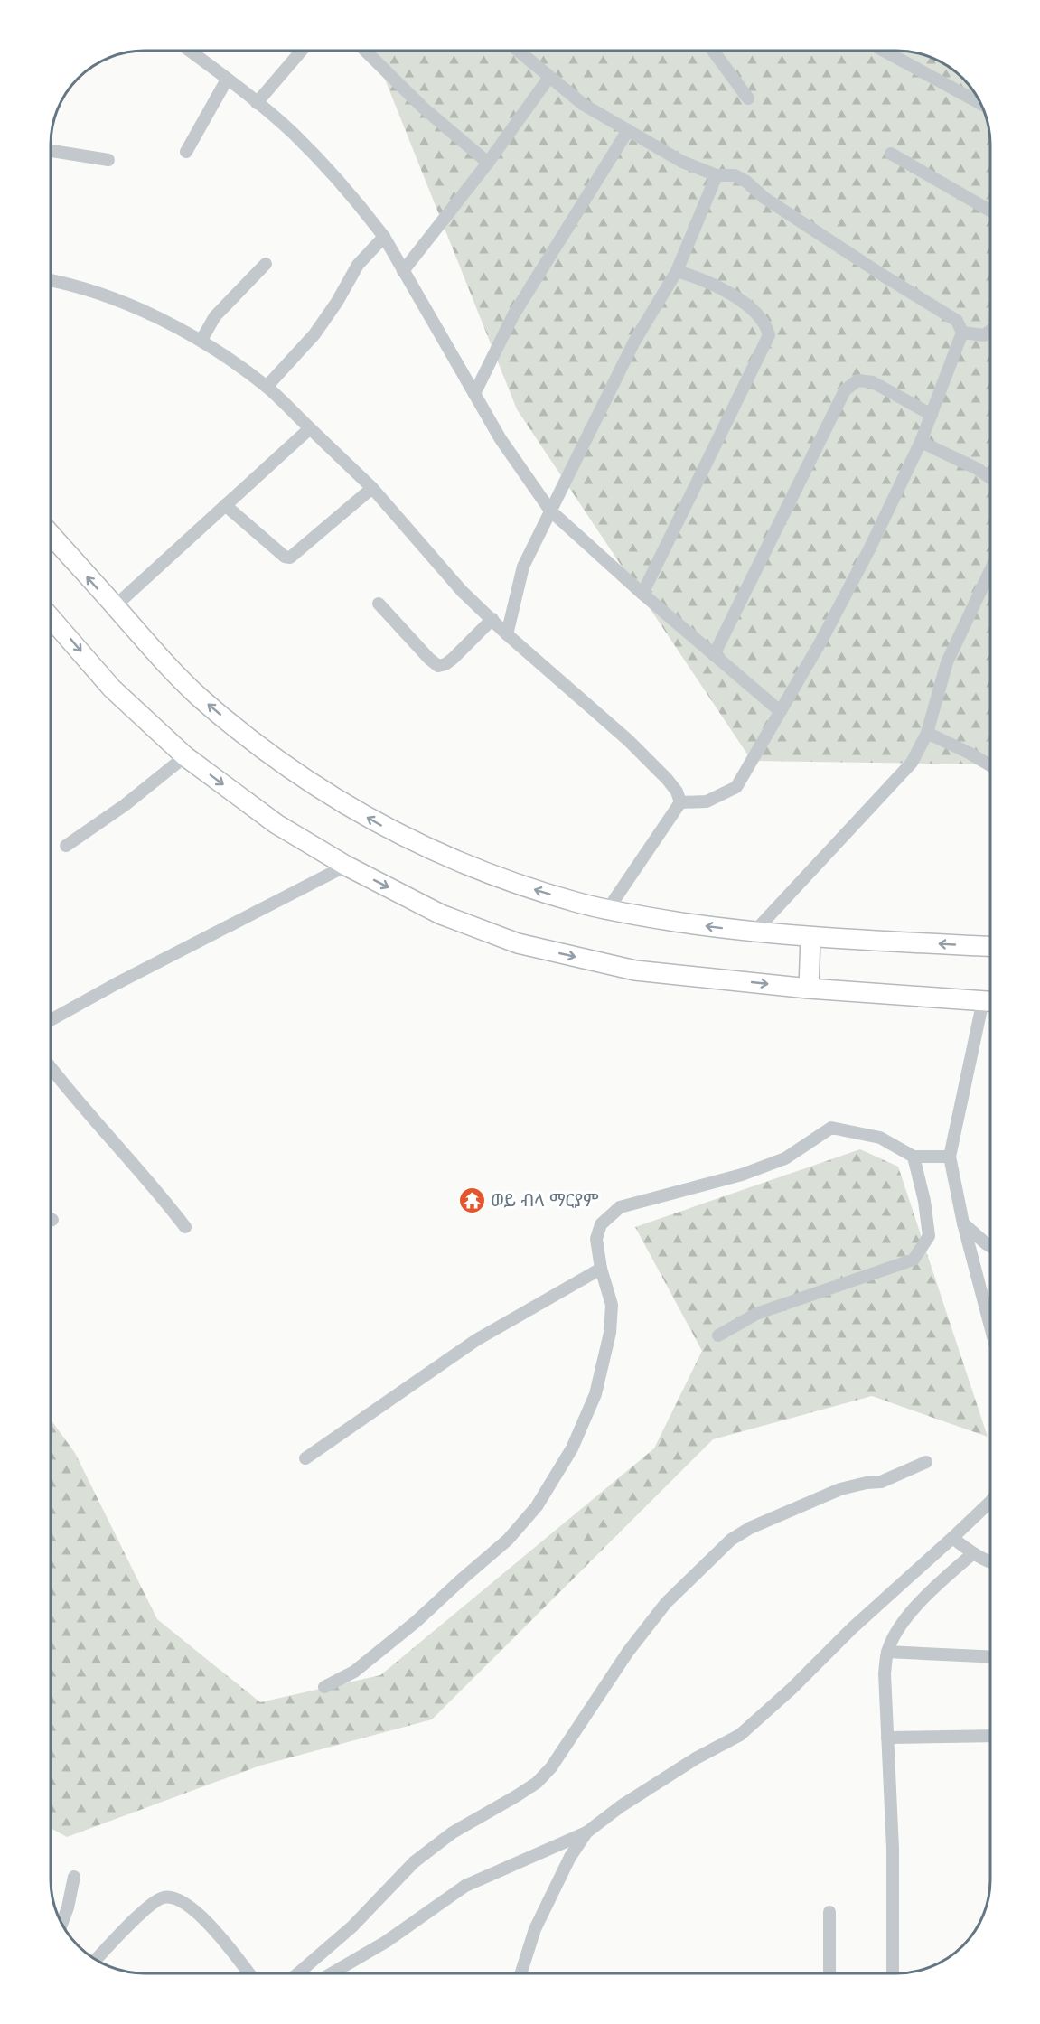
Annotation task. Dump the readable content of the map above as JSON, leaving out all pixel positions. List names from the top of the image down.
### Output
{
  "places": {
    "temple": ["ወይ ብላ ማርያም"]
  }
}
